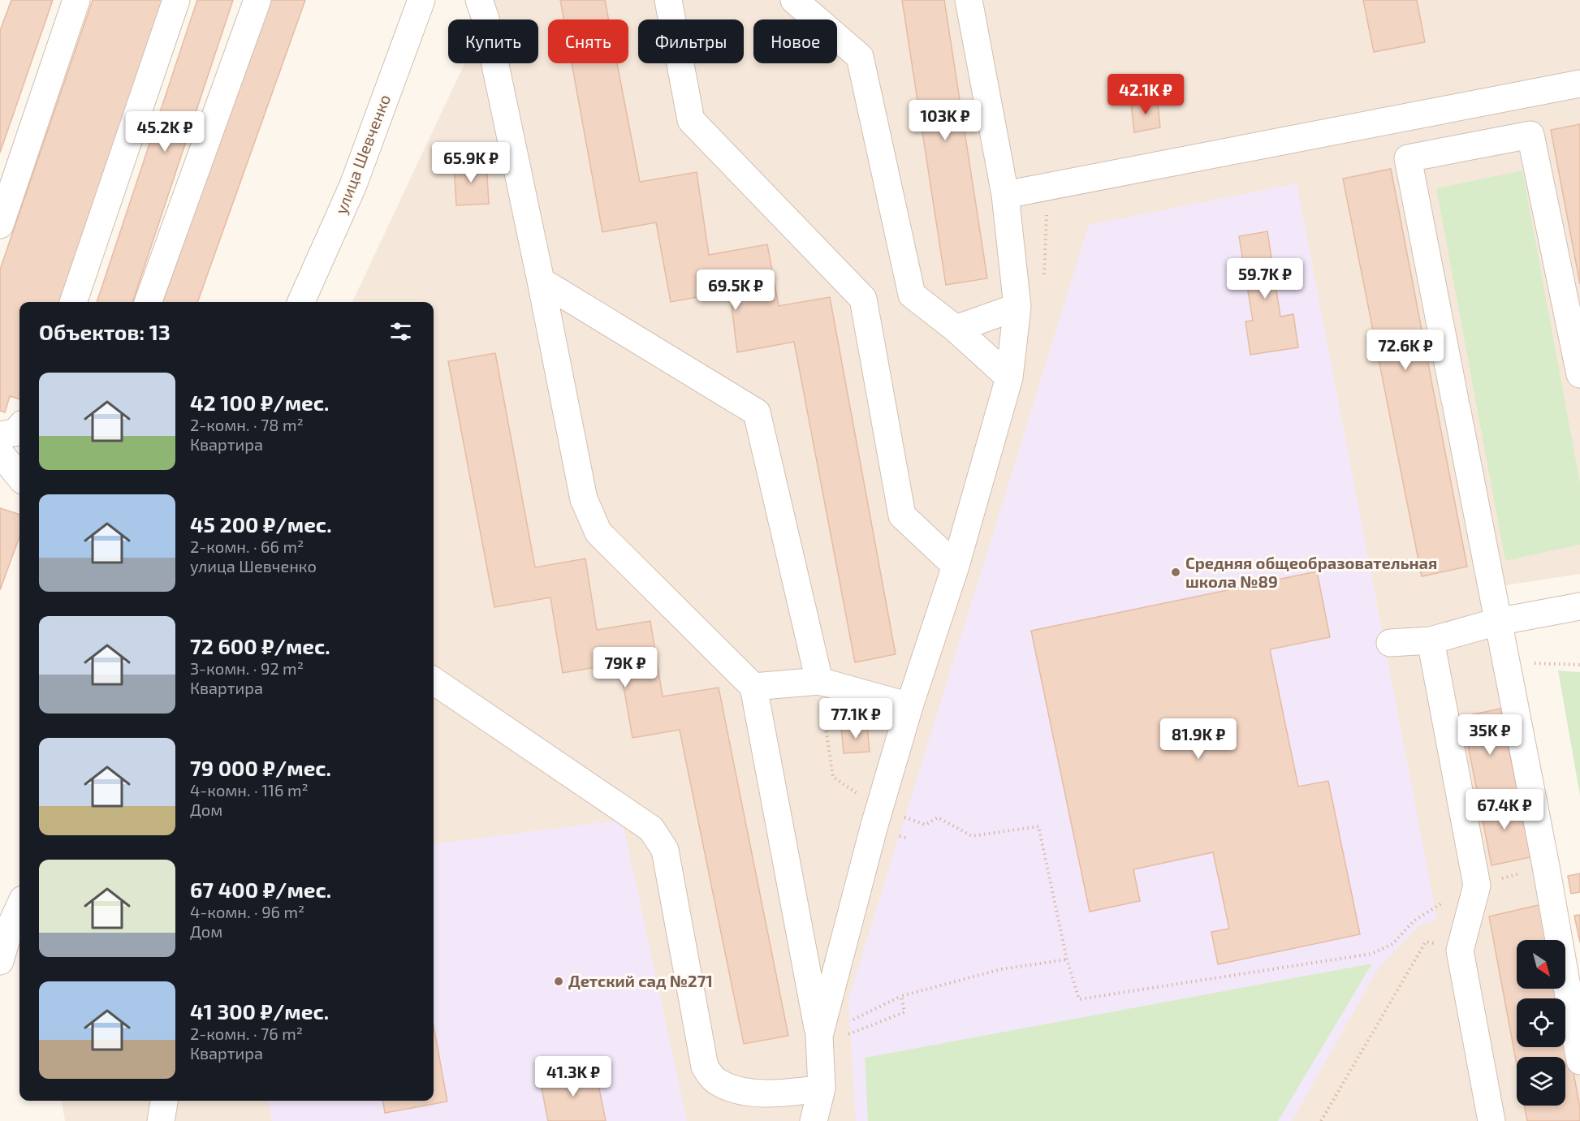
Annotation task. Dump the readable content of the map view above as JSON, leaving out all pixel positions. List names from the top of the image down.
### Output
{
  "streets": {
    "street": ["улица Шевченко"]
  },
  "places": ["Средняя общеобразовательная школа №89", "Детский сад №271"],
  "north": "bottom right",
  "page": {
    "chip": [
      "Купить",
      "Снять",
      "Фильтры",
      "Новое"
    ],
    "price": [
      "42.1K ₽",
      "103K ₽",
      "45.2K ₽",
      "65.9K ₽",
      "59.7K ₽",
      "69.5K ₽",
      "72.6K ₽",
      "79K ₽",
      "77.1K ₽",
      "35K ₽",
      "81.9K ₽",
      "67.4K ₽",
      "41.3K ₽"
    ],
    "heading": "Объектов: 13",
    "list": [
      {
        "name": "42 100 ₽/мес.",
        "note": "2-комн. · 78 m² · Квартира"
      },
      {
        "name": "45 200 ₽/мес.",
        "note": "2-комн. · 66 m² · улица Шевченко"
      },
      {
        "name": "72 600 ₽/мес.",
        "note": "3-комн. · 92 m² · Квартира"
      },
      {
        "name": "79 000 ₽/мес.",
        "note": "4-комн. · 116 m² · Дом"
      },
      {
        "name": "67 400 ₽/мес.",
        "note": "4-комн. · 96 m² · Дом"
      },
      {
        "name": "41 300 ₽/мес.",
        "note": "2-комн. · 76 m² · Квартира"
      }
    ]
  }
}
